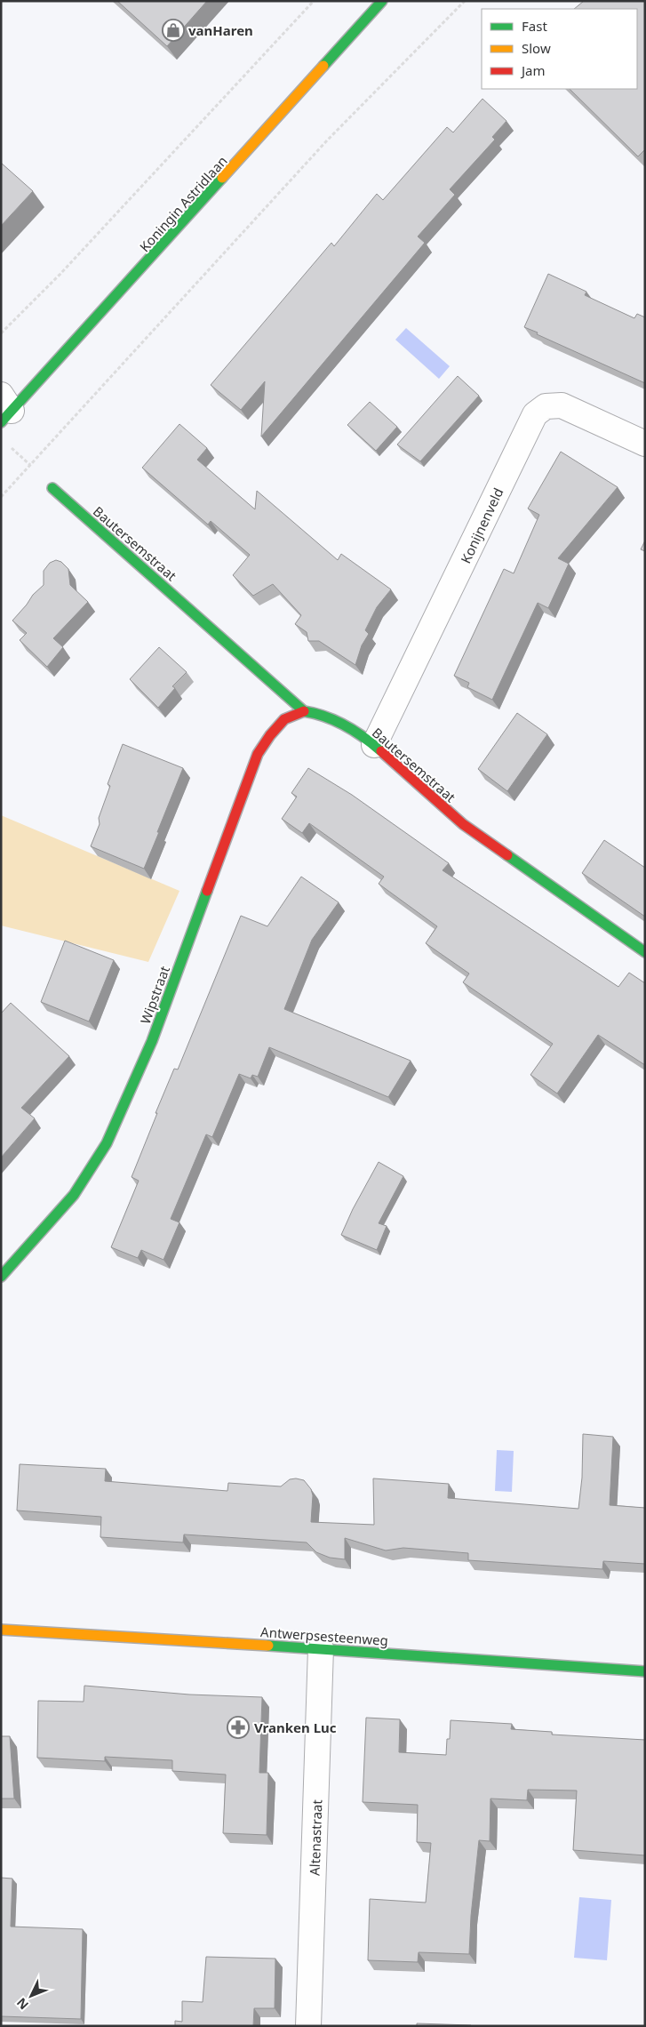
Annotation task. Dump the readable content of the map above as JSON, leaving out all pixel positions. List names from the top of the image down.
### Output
{
  "streets": {
    "street": [
      "Koningin Astridlaan",
      "Konijnenveld",
      "Bautersemstraat",
      "Wipstraat",
      "Antwerpsesteenweg",
      "Altenastraat"
    ]
  },
  "crossings": [
    ["Konijnenveld", "Bautersemstraat"],
    ["Bautersemstraat", "Wipstraat"],
    ["Antwerpsesteenweg", "Altenastraat"]
  ],
  "places": {
    "shop": ["vanHaren"],
    "pharmacy": ["Vranken Luc"]
  },
  "legend": ["Fast", "Slow", "Jam"],
  "north": "bottom left"
}
